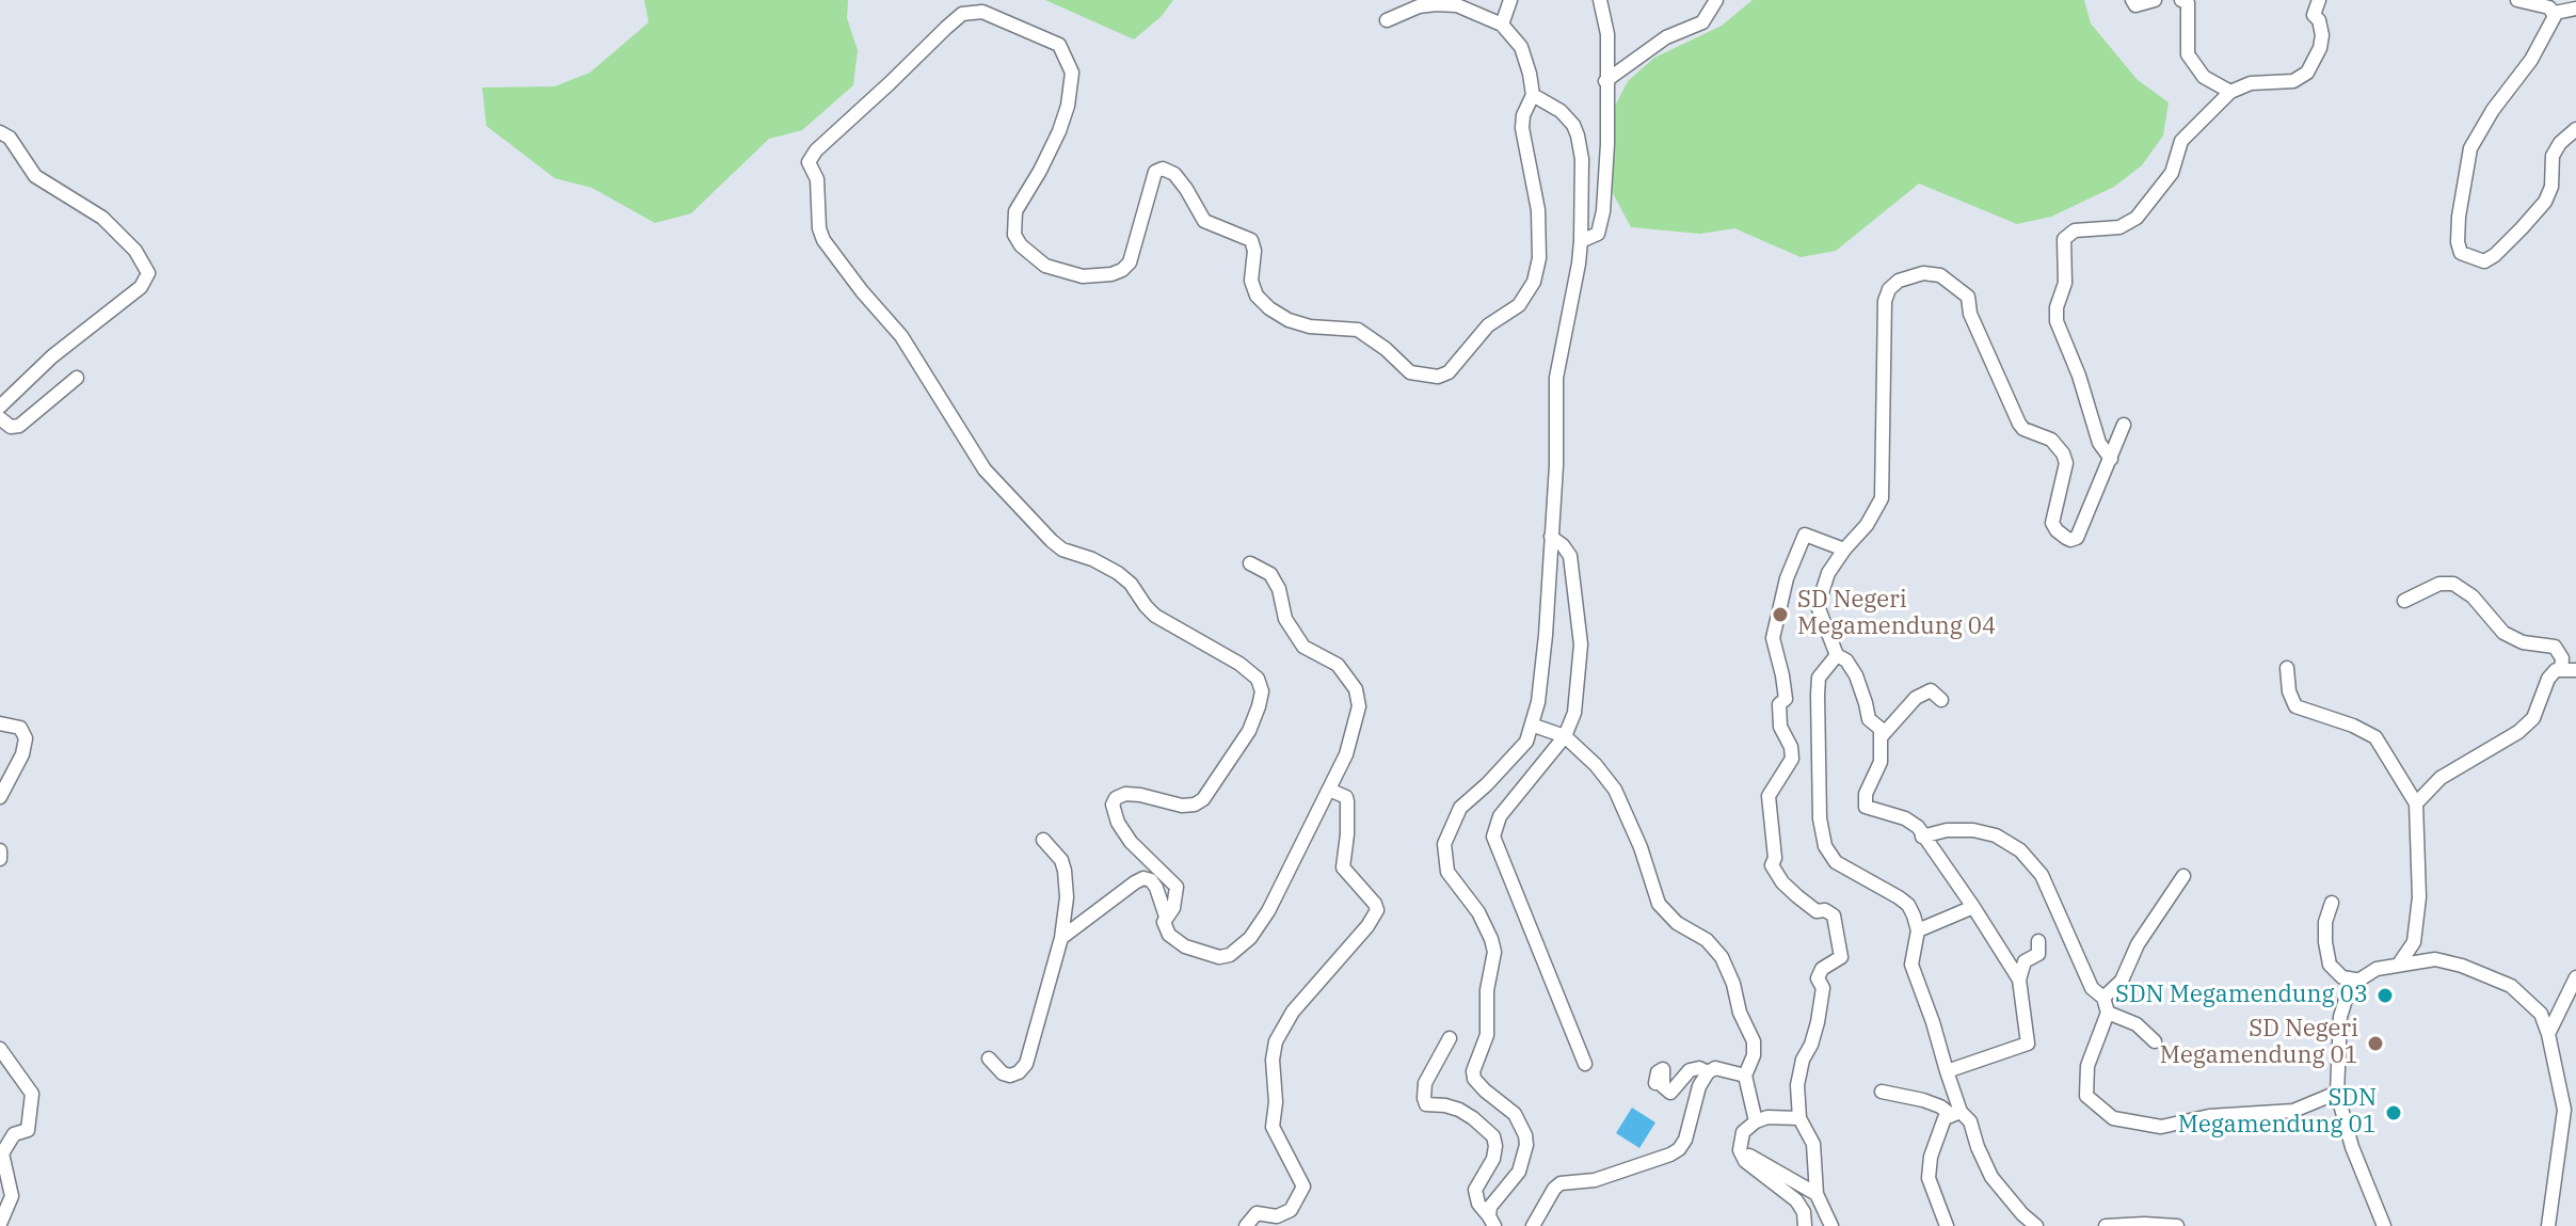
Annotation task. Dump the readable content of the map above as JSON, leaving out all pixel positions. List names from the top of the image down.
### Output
{
  "places": [
    "SD Negeri Megamendung 04",
    "SDN Megamendung 03",
    "SD Negeri Megamendung 01",
    "SDN Megamendung 01"
  ]
}
